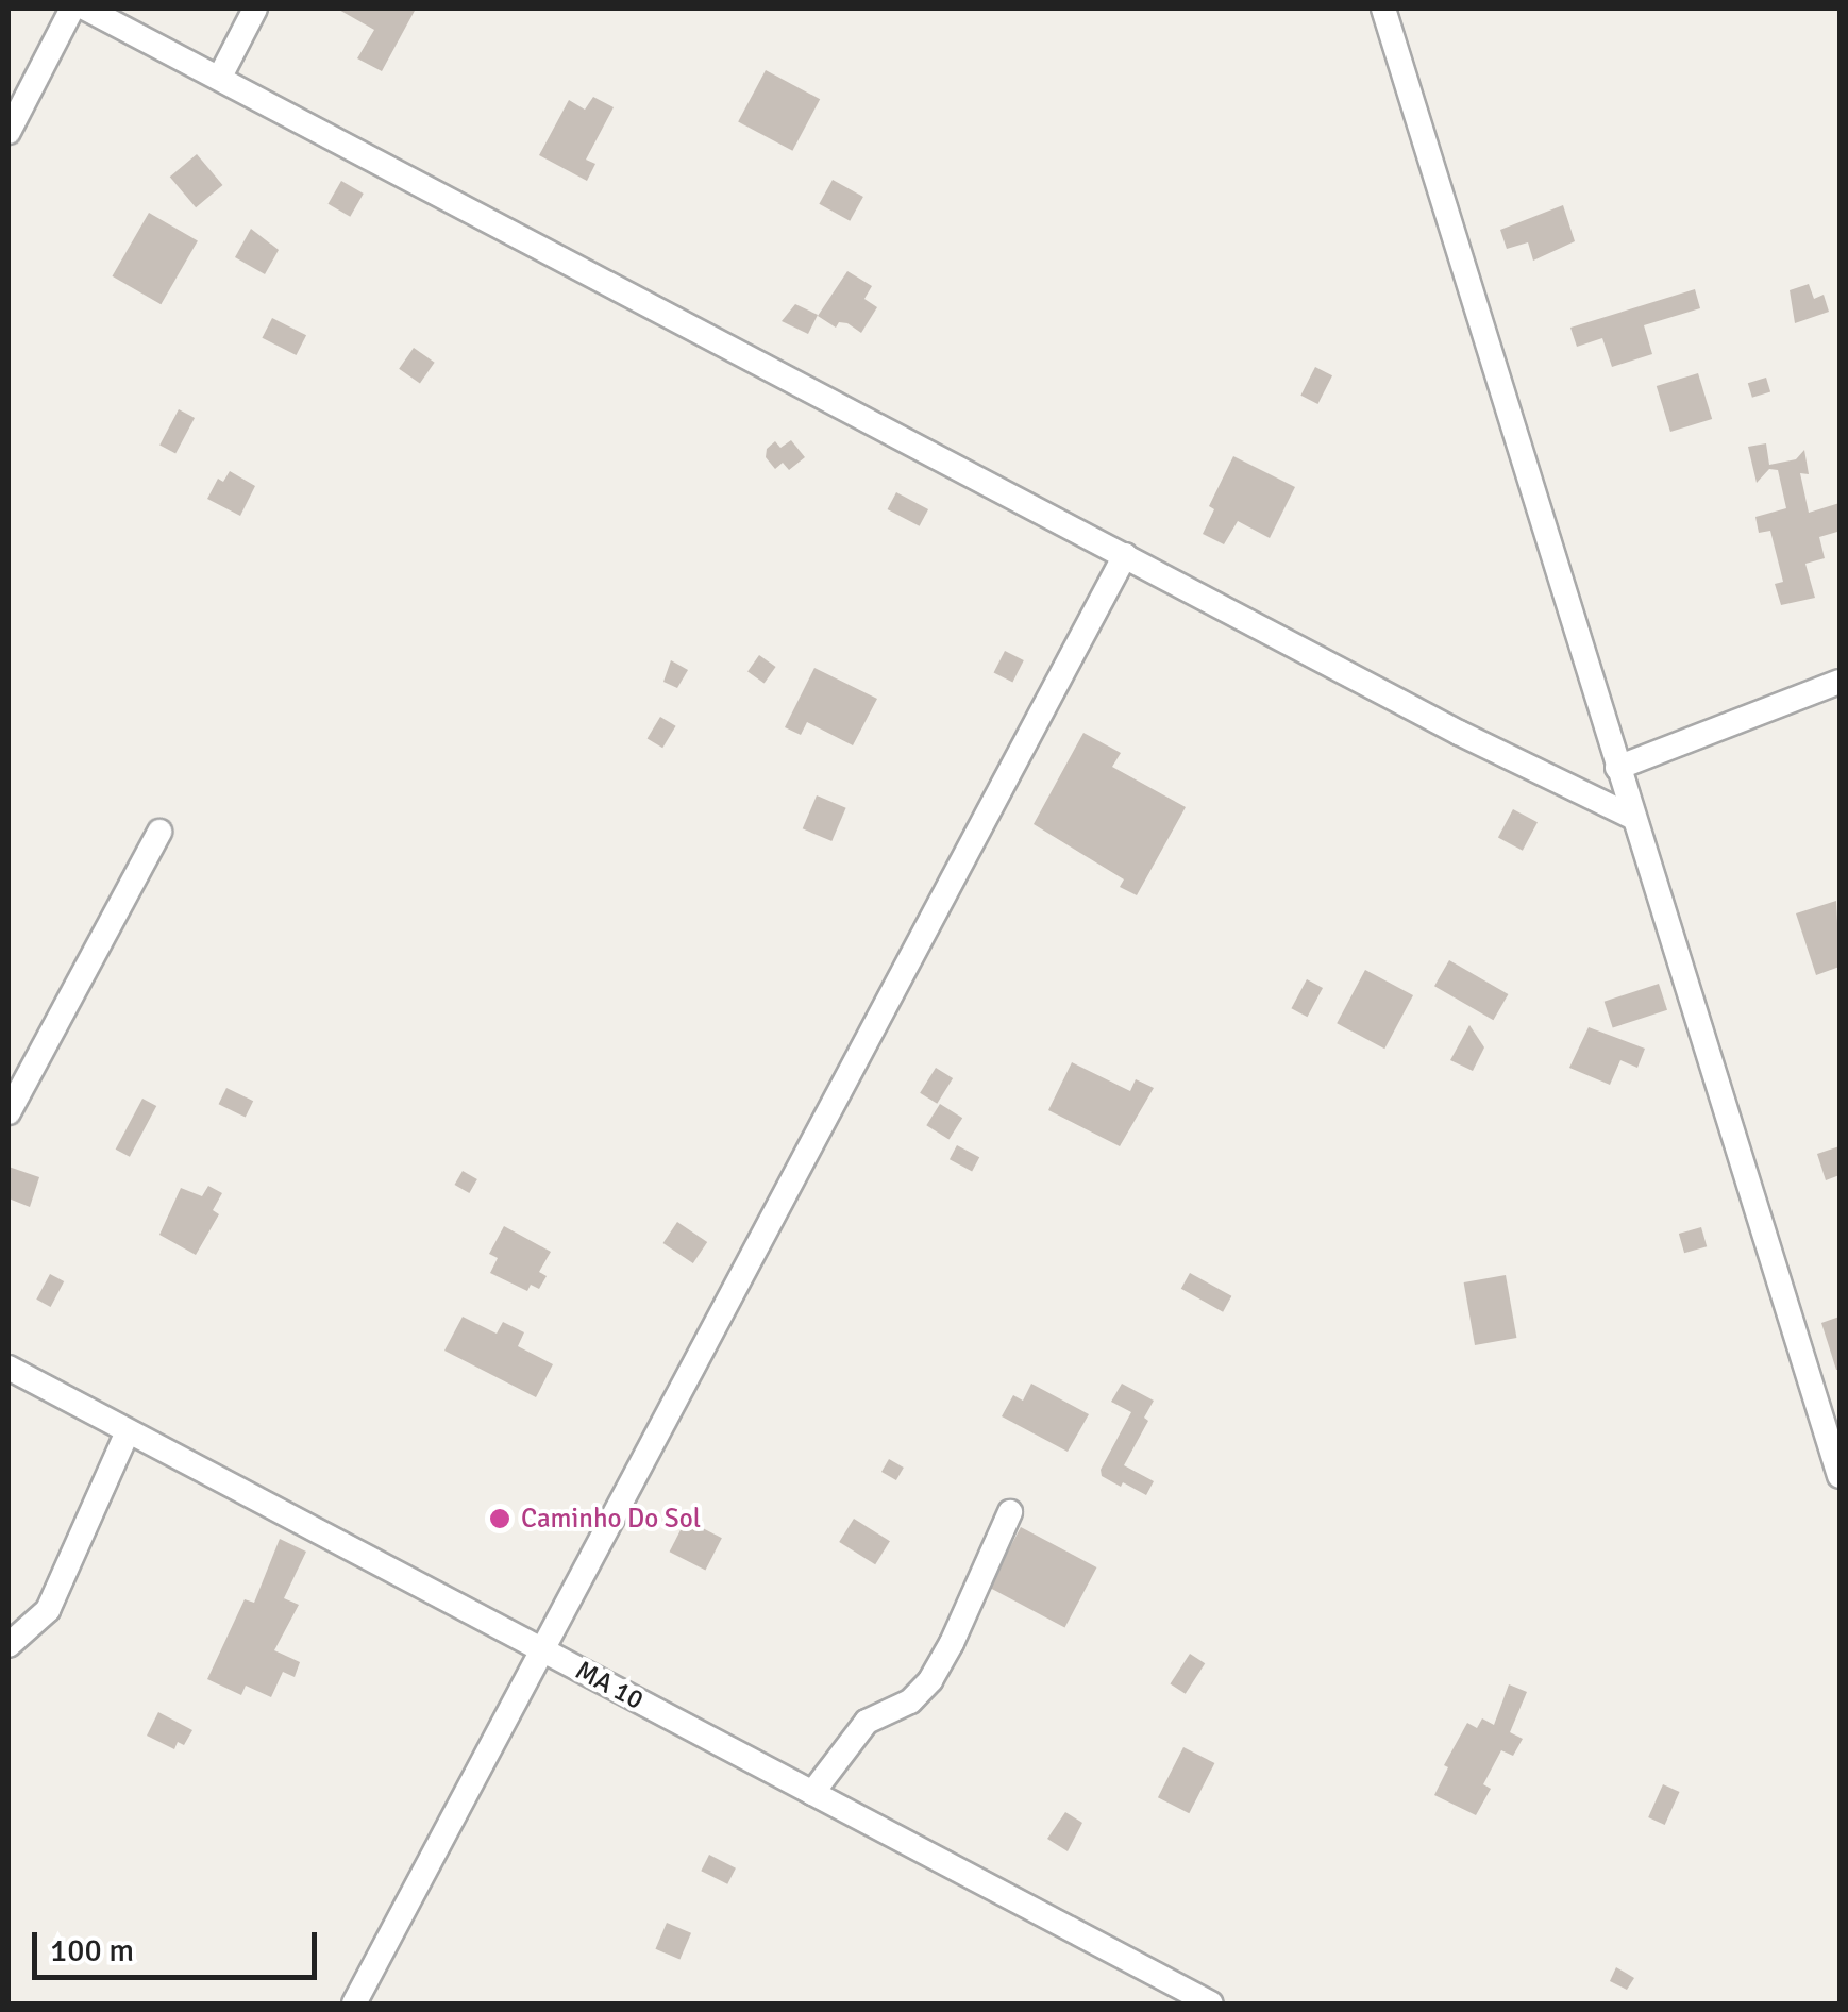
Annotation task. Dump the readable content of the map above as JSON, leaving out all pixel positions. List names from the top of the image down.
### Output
{
  "streets": {
    "street": ["MA 10"]
  },
  "places": ["Caminho Do Sol"],
  "scale_bar": "100 m"
}
